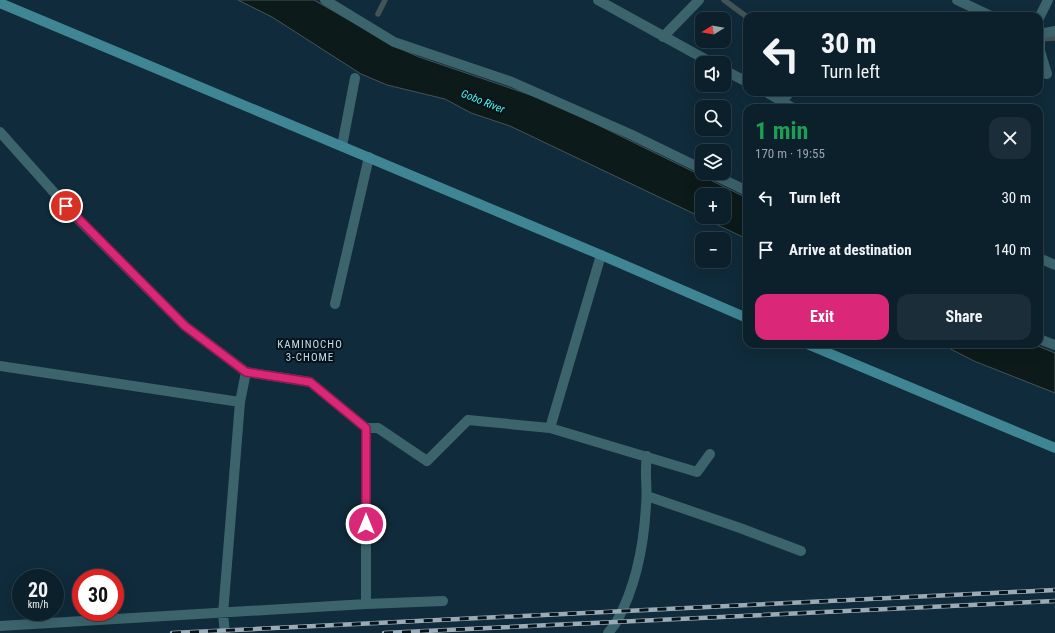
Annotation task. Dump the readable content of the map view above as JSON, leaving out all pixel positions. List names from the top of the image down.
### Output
{
  "districts": ["KAMINOCHO 3-CHOME"],
  "water": ["Gobo River"],
  "north": "left",
  "page": {
    "map_buttons": ["+", "−"],
    "turn": ["30 m", "Turn left"],
    "heading": ["1 min", "170 m · 19:55"],
    "list": [
      {
        "name": "Turn left",
        "value": "30 m"
      },
      {
        "name": "Arrive at destination",
        "value": "140 m"
      }
    ],
    "buttons": ["Exit", "Share"],
    "speed": "20 km/h",
    "limit": "30"
  }
}
